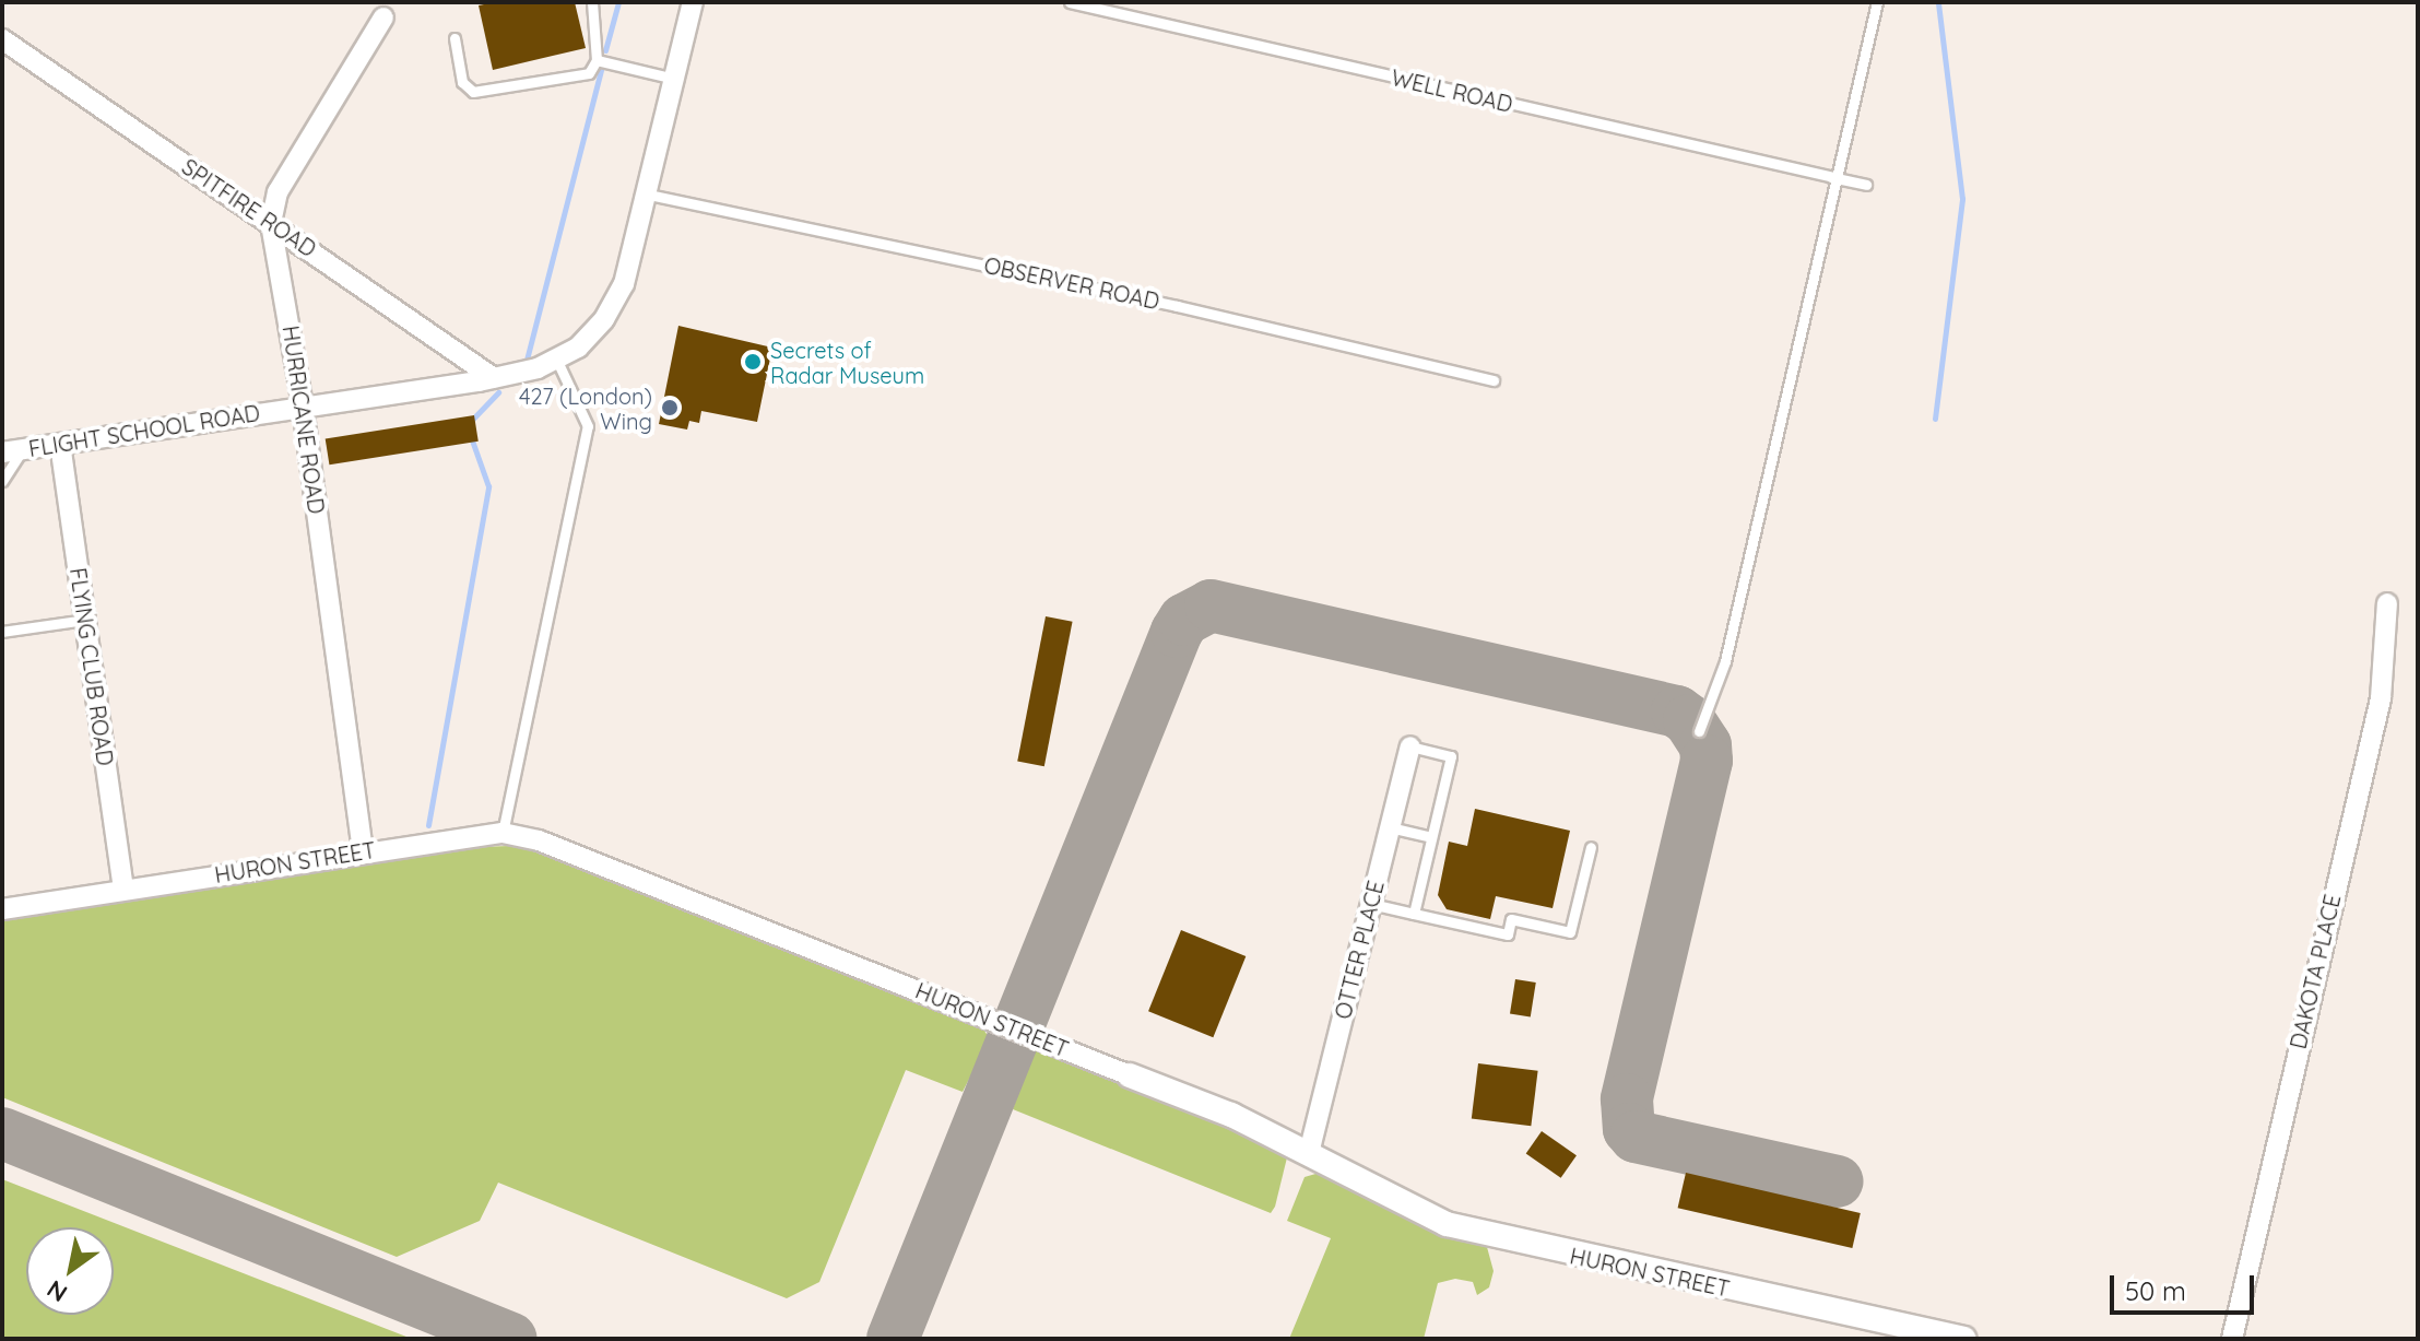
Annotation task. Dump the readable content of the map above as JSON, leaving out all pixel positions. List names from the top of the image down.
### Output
{
  "streets": {
    "street": [
      "SPITFIRE ROAD",
      "HURRICANE ROAD",
      "FLIGHT SCHOOL ROAD",
      "FLYING CLUB ROAD",
      "HURON STREET",
      "OTTER PLACE",
      "DAKOTA PLACE"
    ],
    "lane": ["WELL ROAD", "OBSERVER ROAD"]
  },
  "crossings": [
    ["SPITFIRE ROAD", "HURRICANE ROAD"],
    ["SPITFIRE ROAD", "FLIGHT SCHOOL ROAD"],
    ["OBSERVER ROAD", "FLIGHT SCHOOL ROAD"],
    ["HURRICANE ROAD", "FLIGHT SCHOOL ROAD"],
    ["HURRICANE ROAD", "HURON STREET"],
    ["FLIGHT SCHOOL ROAD", "FLYING CLUB ROAD"],
    ["FLYING CLUB ROAD", "HURON STREET"],
    ["HURON STREET", "OTTER PLACE"]
  ],
  "places": ["Secrets of Radar Museum", "427 (London) Wing"],
  "scale_bar": "50 m",
  "north": "bottom left"
}
